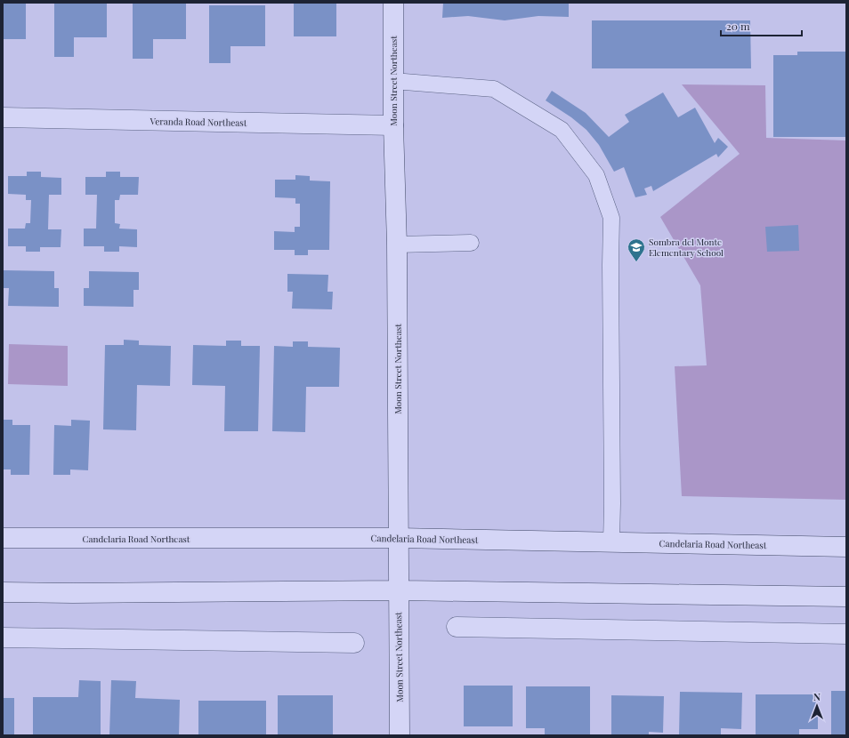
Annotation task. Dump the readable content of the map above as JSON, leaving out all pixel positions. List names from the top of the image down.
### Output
{
  "streets": {
    "street": ["Moon Street Northeast", "Veranda Road Northeast", "Candelaria Road Northeast"]
  },
  "crossings": [
    ["Moon Street Northeast", "Veranda Road Northeast"],
    ["Moon Street Northeast", "Candelaria Road Northeast"]
  ],
  "places": {
    "school or university": ["Sombra del Monte Elementary School"]
  },
  "scale_bar": "20 m",
  "north": "top"
}
